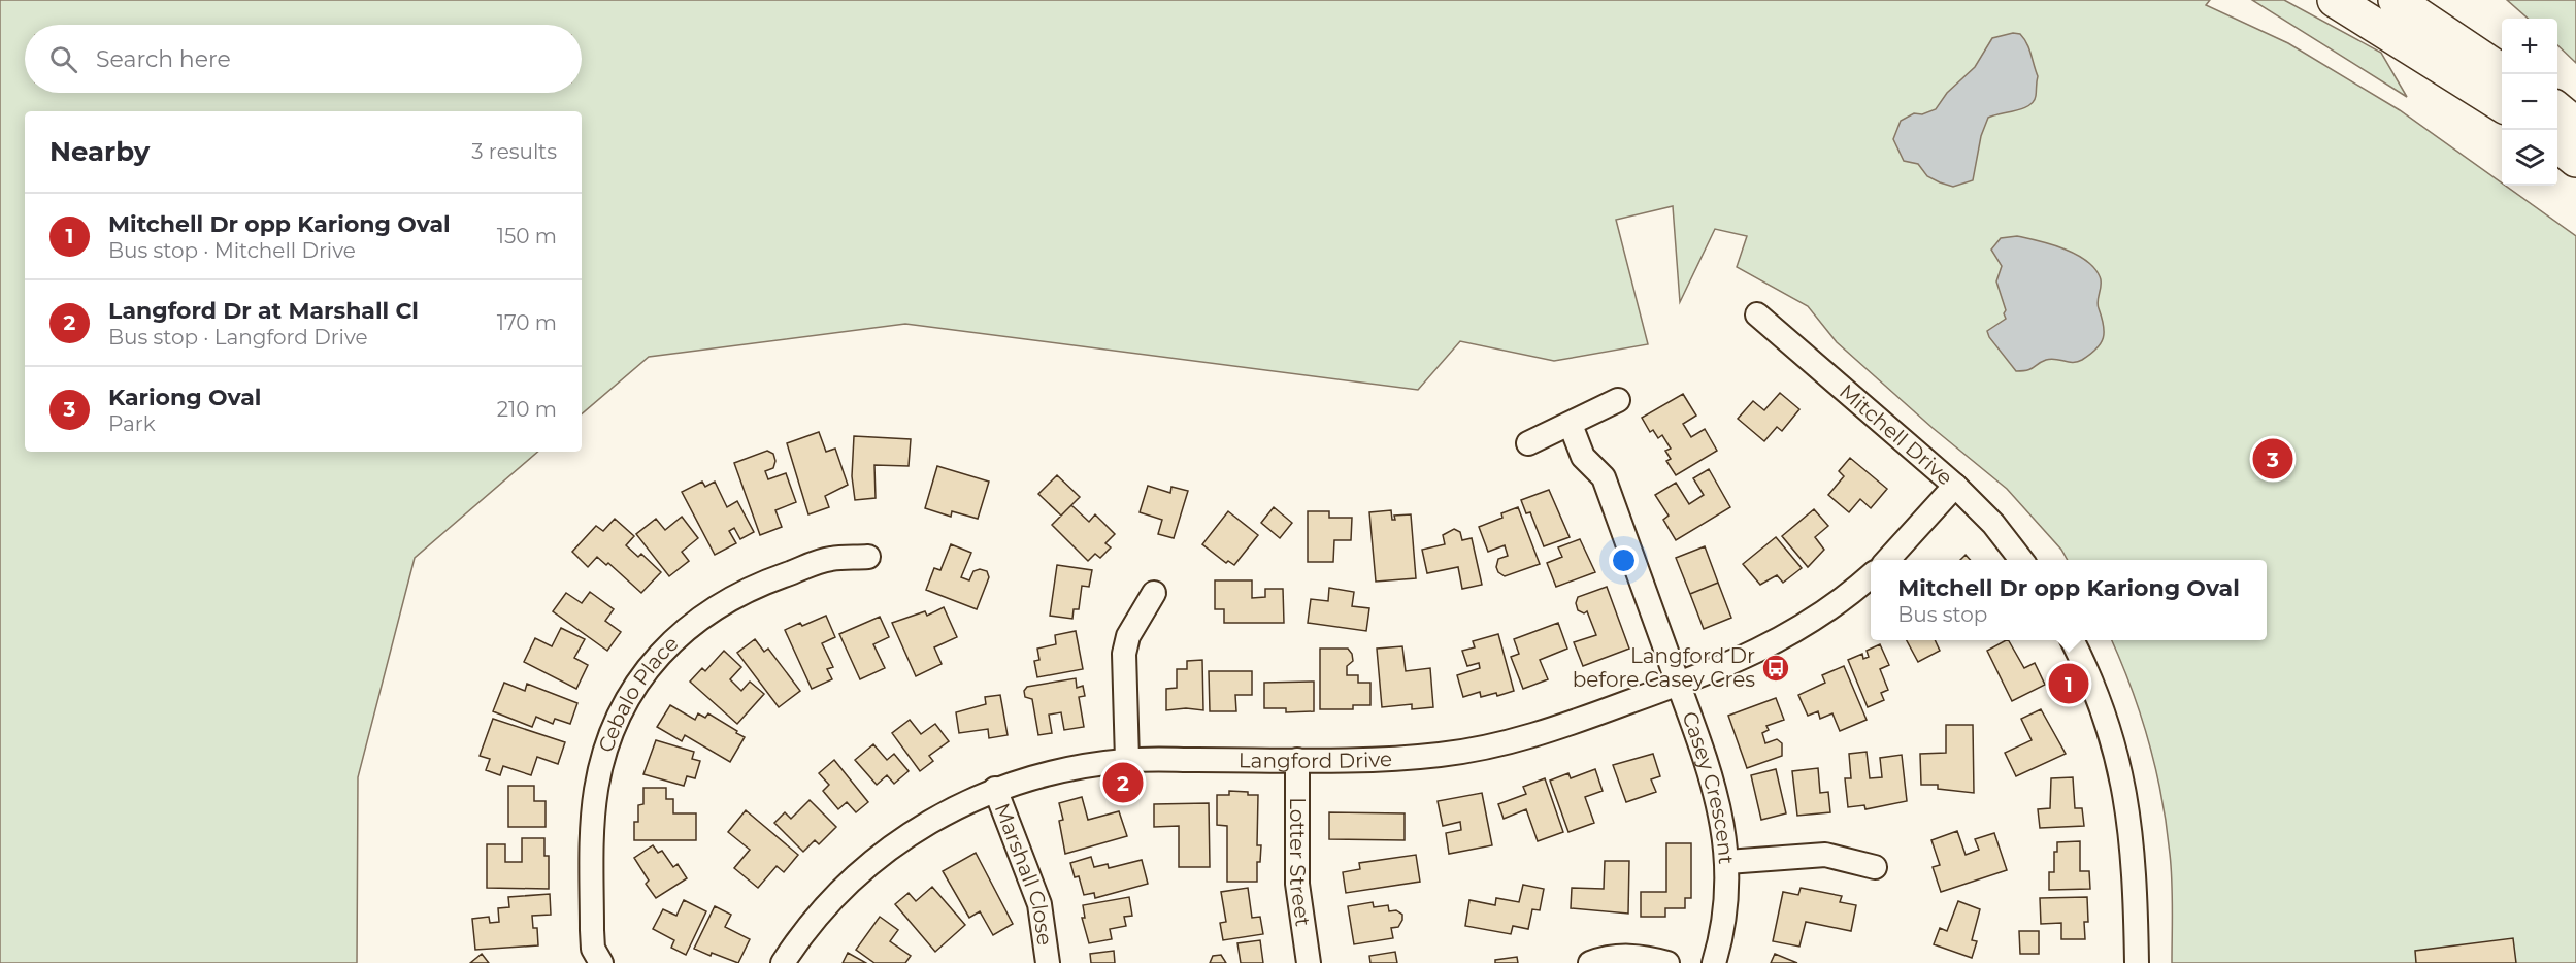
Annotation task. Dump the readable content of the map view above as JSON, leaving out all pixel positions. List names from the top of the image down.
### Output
{
  "streets": {
    "street": [
      "Mitchell Drive",
      "Cebalo Place",
      "Langford Drive",
      "Casey Crescent",
      "Lotter Street",
      "Marshall Close"
    ]
  },
  "crossings": [
    ["Langford Drive", "Casey Crescent"],
    ["Langford Drive", "Lotter Street"],
    ["Langford Drive", "Marshall Close"]
  ],
  "places": {
    "bus stop": ["Langford Dr before Casey Cres"]
  },
  "page": {
    "map_buttons": ["+", "−"],
    "search": "Search here",
    "heading": ["Nearby", "3 results"],
    "list": [
      {
        "mark": "1",
        "name": "Mitchell Dr opp Kariong Oval",
        "note": "Bus stop · Mitchell Drive",
        "value": "150 m"
      },
      {
        "mark": "2",
        "name": "Langford Dr at Marshall Cl",
        "note": "Bus stop · Langford Drive",
        "value": "170 m"
      },
      {
        "mark": "3",
        "name": "Kariong Oval",
        "note": "Park",
        "value": "210 m"
      }
    ],
    "pins": ["3", "1", "2"],
    "popup": ["Mitchell Dr opp Kariong Oval", "Bus stop"]
  }
}
